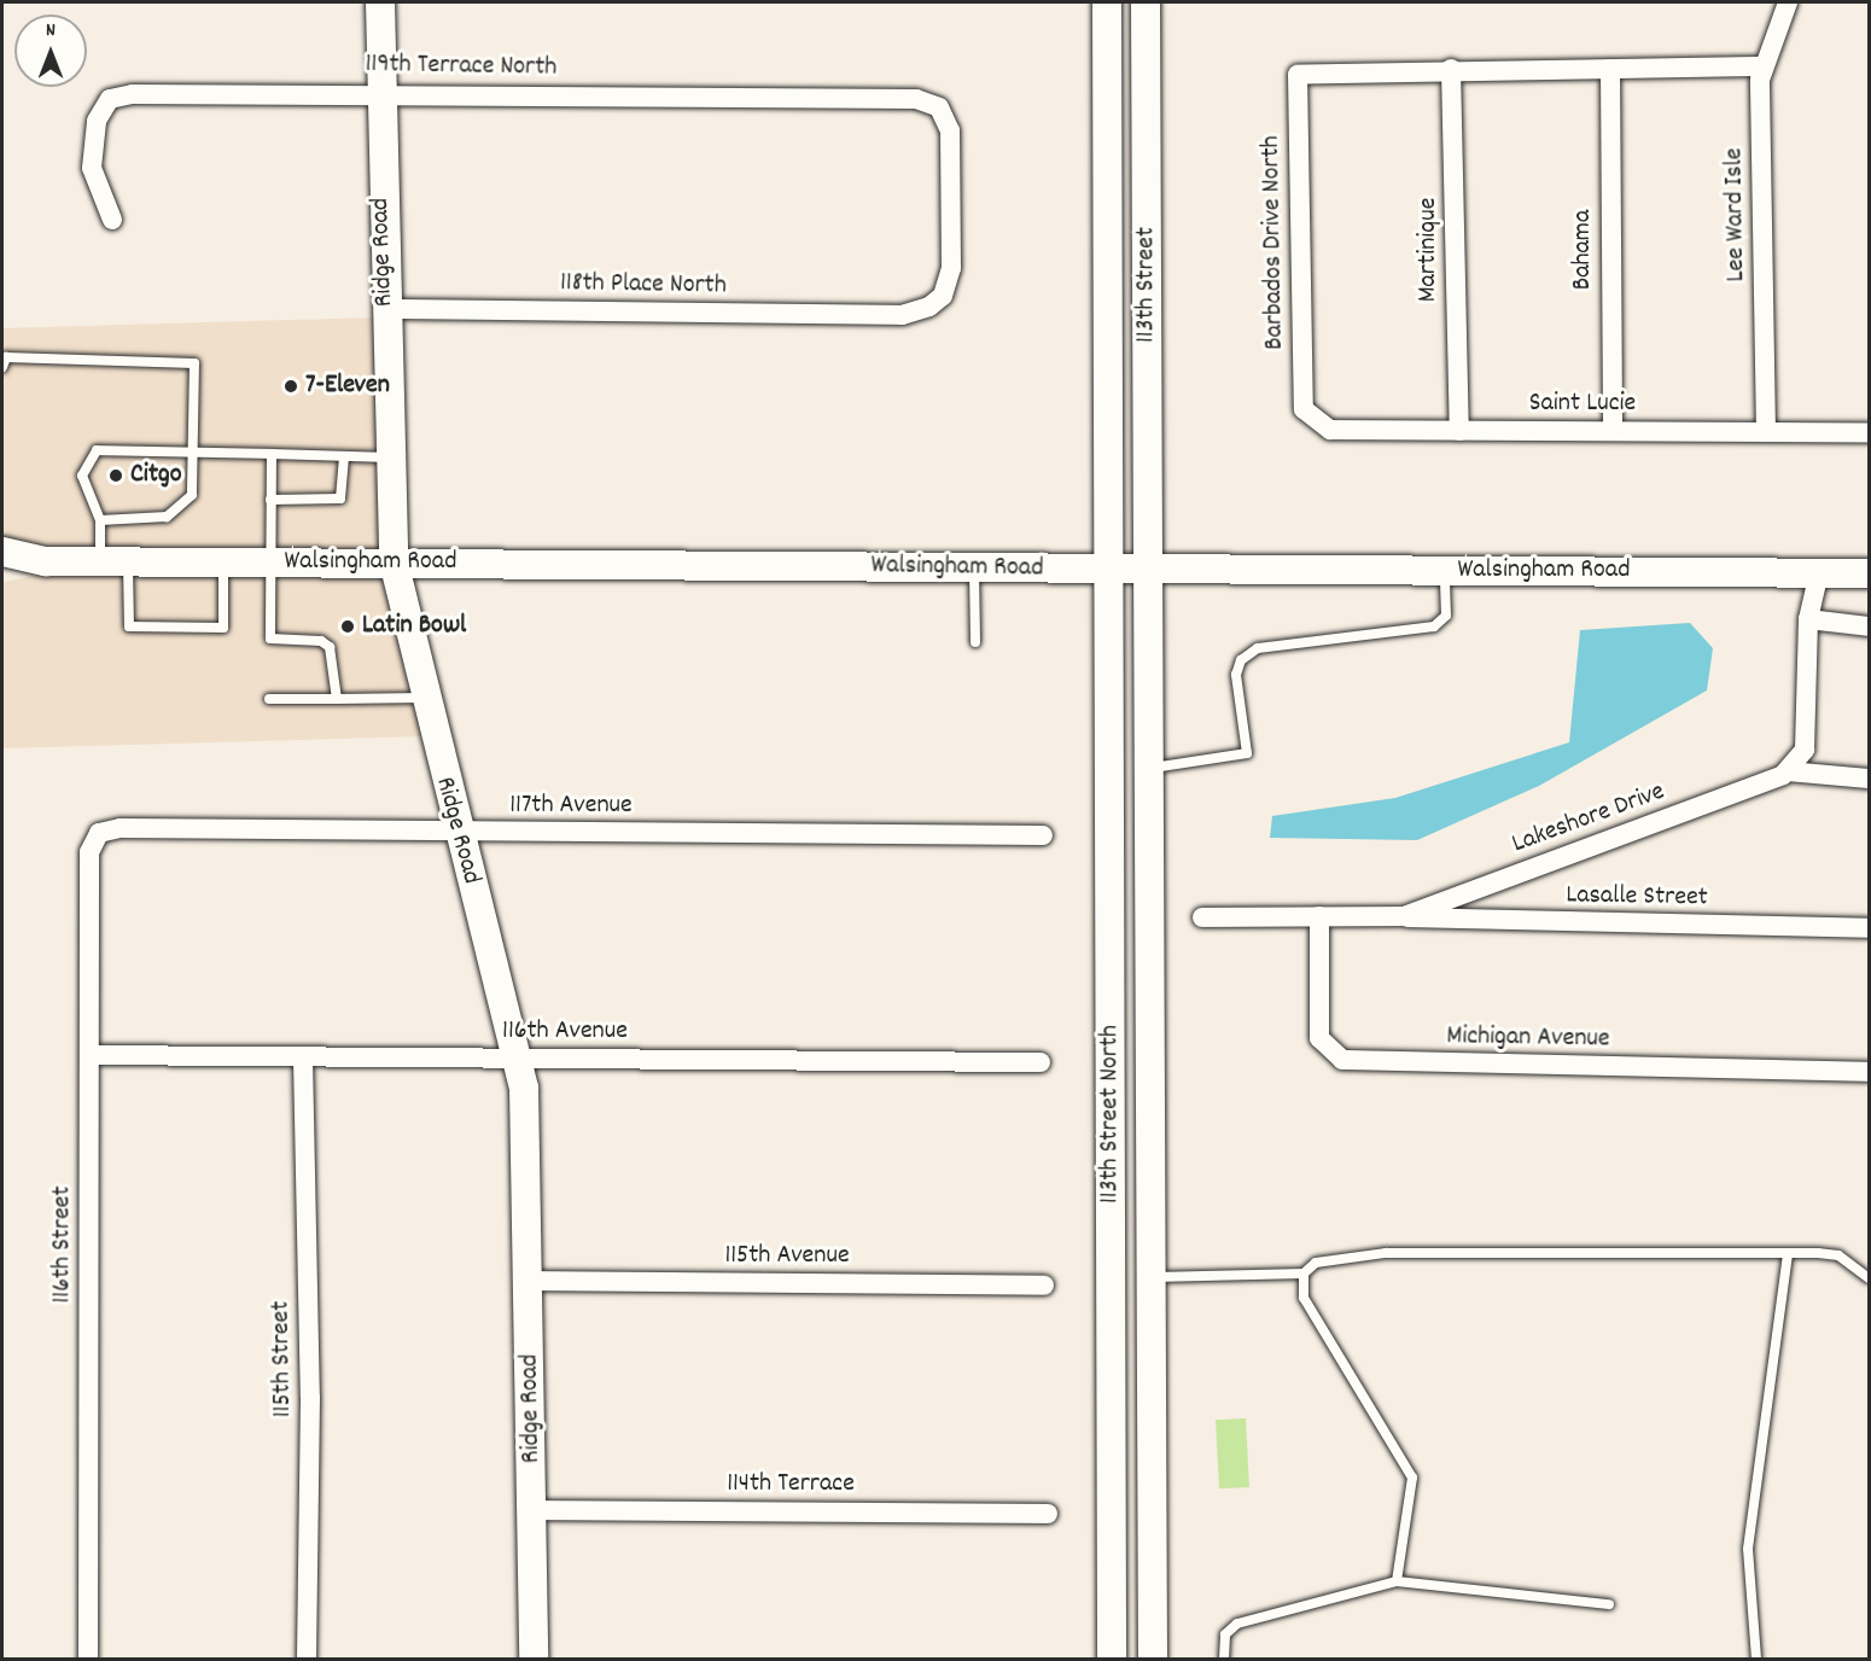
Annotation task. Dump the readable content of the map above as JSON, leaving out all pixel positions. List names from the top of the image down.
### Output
{
  "streets": {
    "street": [
      "119th Terrace North",
      "Lee Ward Isle",
      "Barbados Drive North",
      "Martinique",
      "Bahama",
      "Ridge Road",
      "118th Place North",
      "113th Street",
      "Saint Lucie",
      "Walsingham Road",
      "117th Avenue",
      "Lakeshore Drive",
      "Lasalle Street",
      "116th Avenue",
      "Michigan Avenue",
      "113th Street North",
      "116th Street",
      "115th Avenue",
      "115th Street",
      "114th Terrace"
    ]
  },
  "crossings": [
    ["119th Terrace North", "Ridge Road"],
    ["119th Terrace North", "118th Place North"],
    ["Lee Ward Isle", "Saint Lucie"],
    ["Barbados Drive North", "Martinique"],
    ["Barbados Drive North", "Saint Lucie"],
    ["Martinique", "Saint Lucie"],
    ["Bahama", "Saint Lucie"],
    ["Ridge Road", "118th Place North"],
    ["Ridge Road", "Walsingham Road"],
    ["Ridge Road", "117th Avenue"],
    ["Ridge Road", "116th Avenue"],
    ["Ridge Road", "115th Avenue"],
    ["Ridge Road", "114th Terrace"],
    ["113th Street", "Walsingham Road"],
    ["113th Street", "113th Street North"],
    ["Walsingham Road", "113th Street North"],
    ["117th Avenue", "116th Street"],
    ["Lakeshore Drive", "Lasalle Street"],
    ["Lakeshore Drive", "Michigan Avenue"],
    ["116th Avenue", "116th Street"],
    ["116th Avenue", "115th Street"]
  ],
  "places": ["7-Eleven", "Citgo", "Latin Bowl"],
  "north": "top"
}
